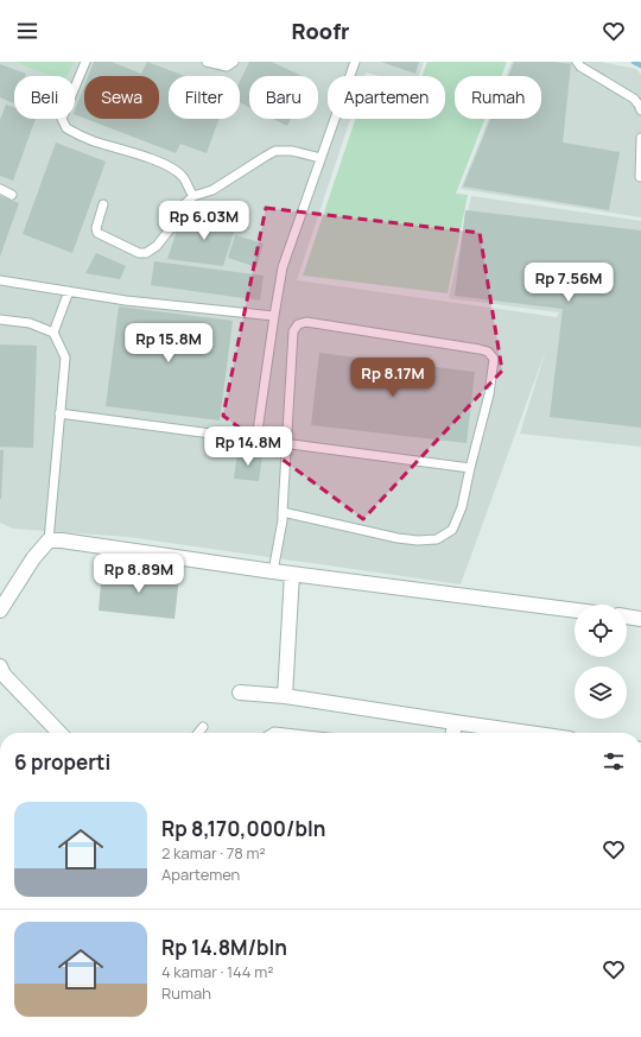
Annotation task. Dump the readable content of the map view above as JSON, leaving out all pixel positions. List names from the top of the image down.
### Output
{
  "page": {
    "header": "Roofr",
    "chip": [
      "Beli",
      "Sewa",
      "Filter",
      "Baru",
      "Apartemen",
      "Rumah"
    ],
    "price": [
      "Rp 6.03M",
      "Rp 7.56M",
      "Rp 15.8M",
      "Rp 8.17M",
      "Rp 14.8M",
      "Rp 8.89M"
    ],
    "heading": "6 properti",
    "list": [
      {
        "name": "Rp 8,170,000/bln",
        "note": "2 kamar · 78 m² · Apartemen"
      },
      {
        "name": "Rp 14.8M/bln",
        "note": "4 kamar · 144 m² · Rumah"
      }
    ]
  }
}
